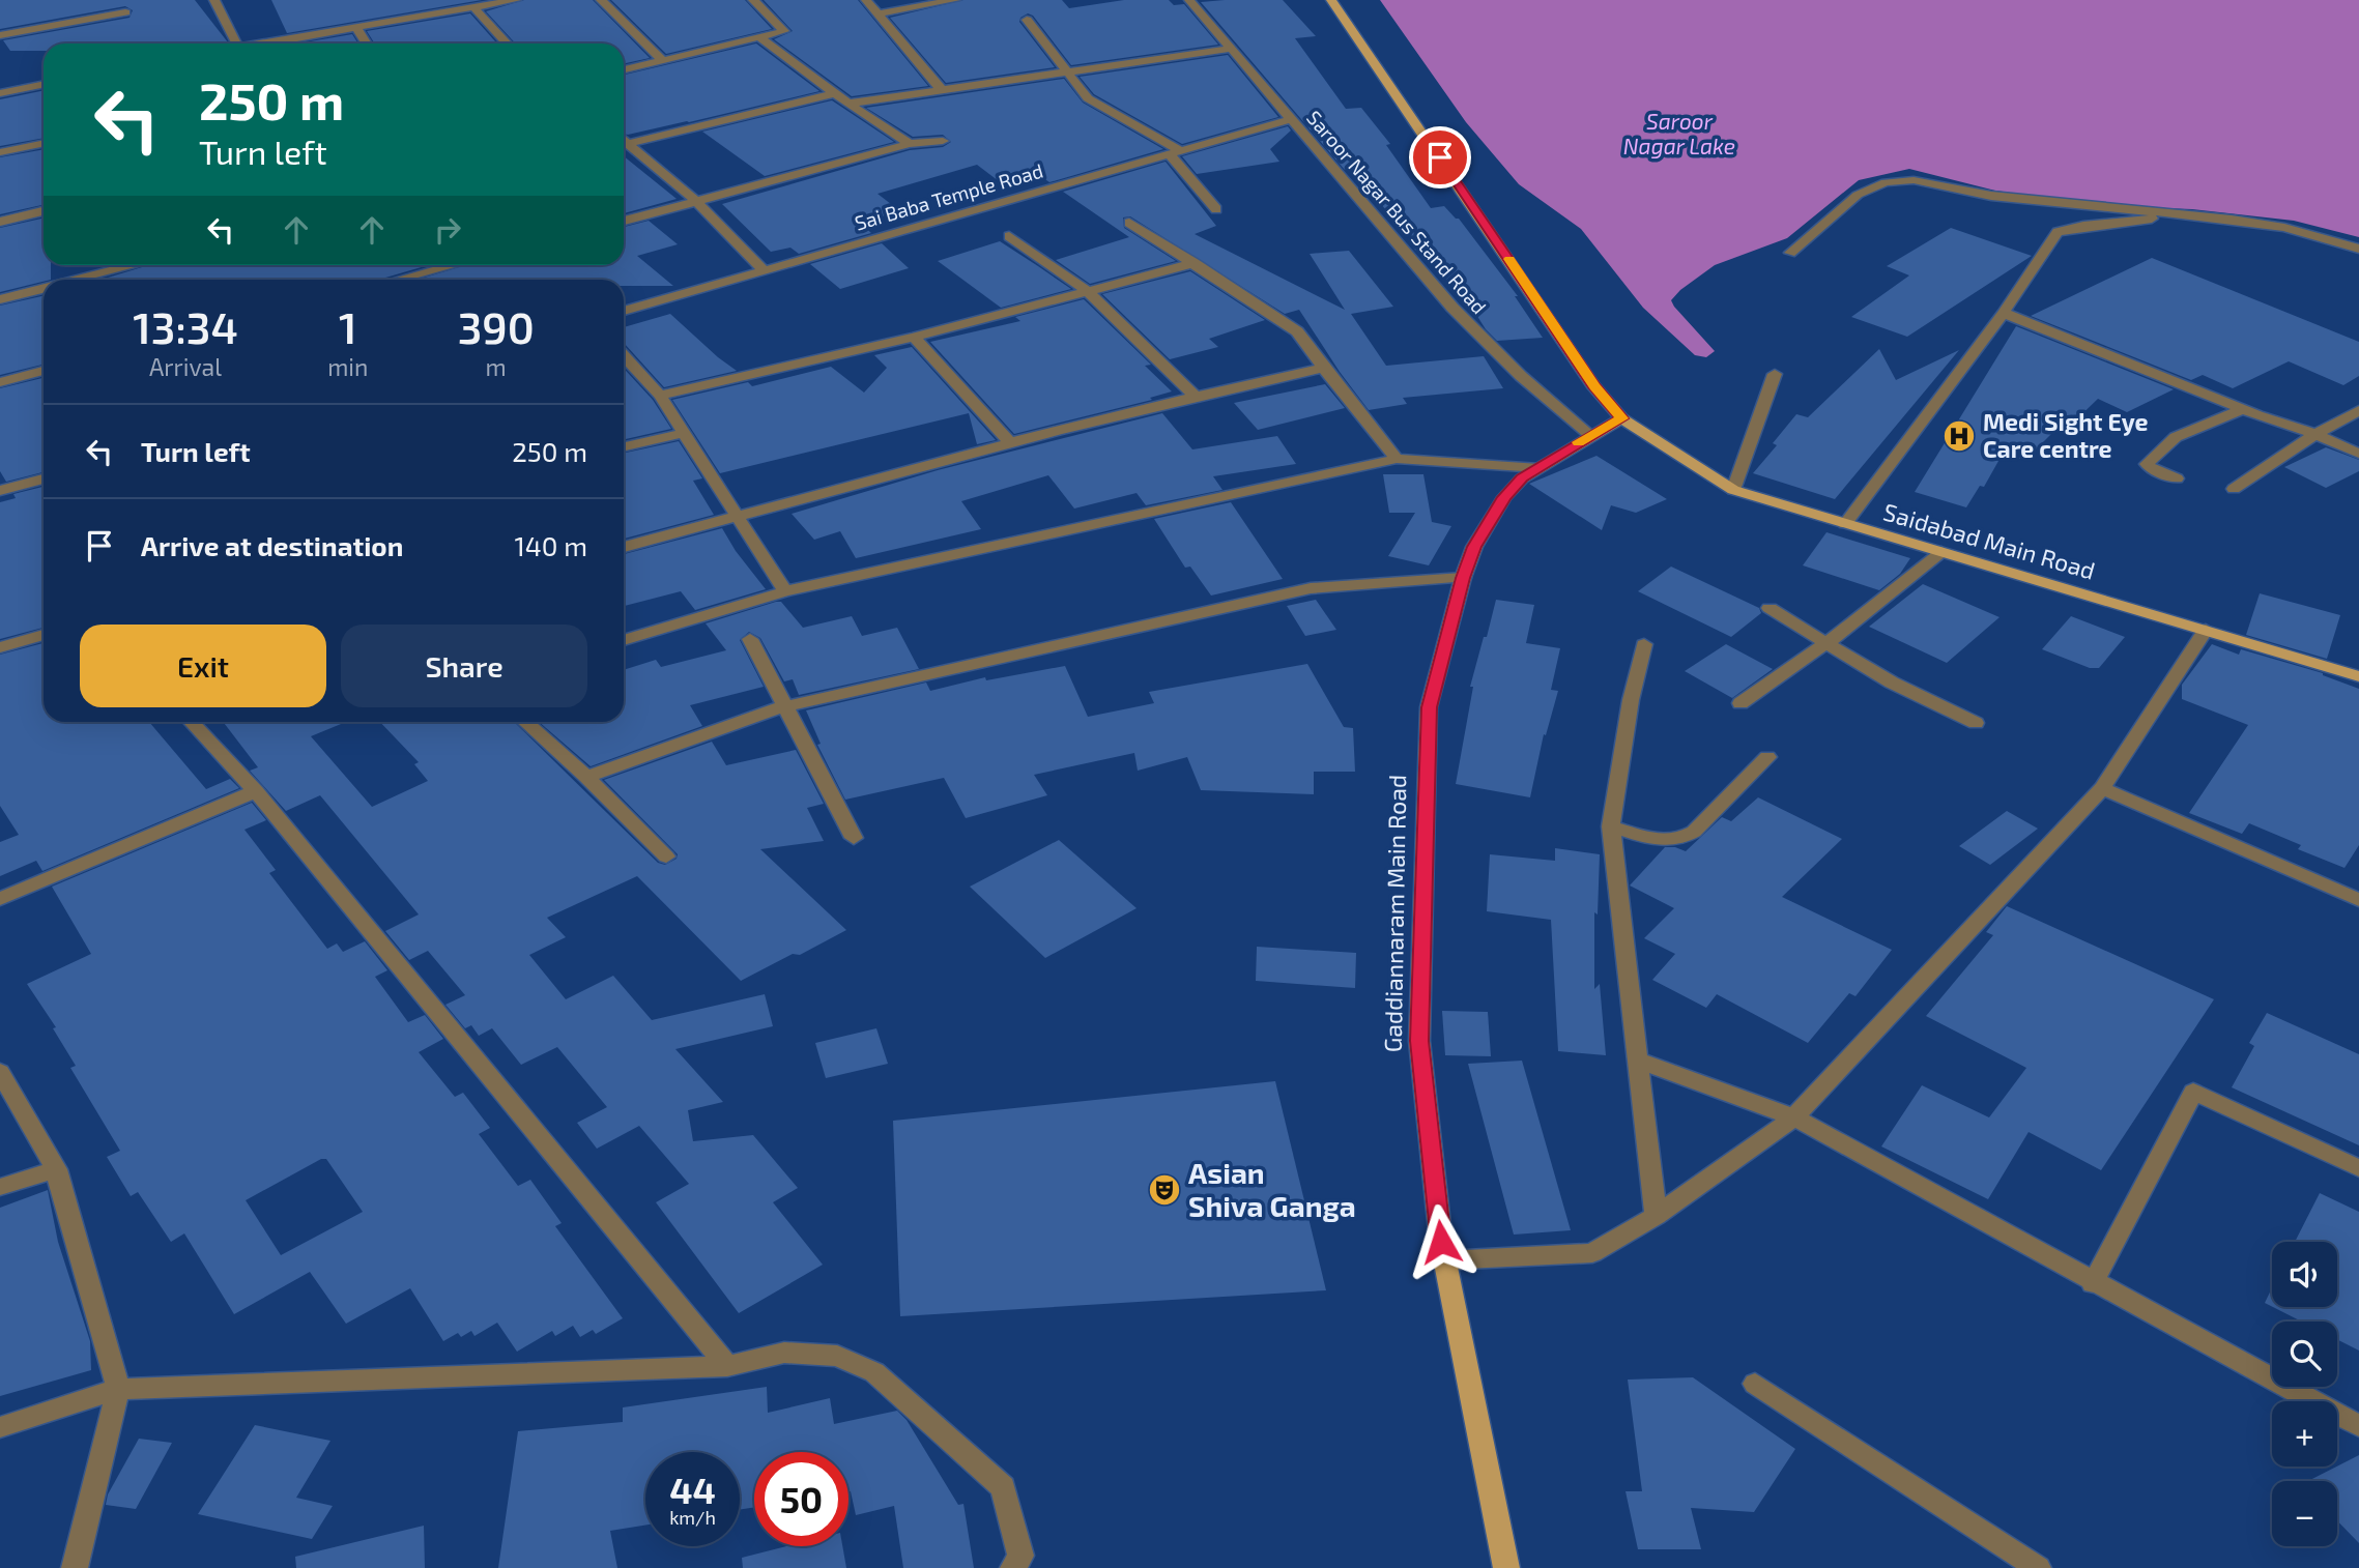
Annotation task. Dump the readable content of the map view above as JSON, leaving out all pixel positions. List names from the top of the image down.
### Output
{
  "streets": {
    "main road": ["Saidabad Main Road", "Gaddiannaram Main Road"],
    "street": ["Sai Baba Temple Road", "Saroor Nagar Bus Stand Road"]
  },
  "crossings": [
    ["Sai Baba Temple Road", "Saroor Nagar Bus Stand Road"],
    ["Saroor Nagar Bus Stand Road", "Gaddiannaram Main Road"],
    ["Saidabad Main Road", "Gaddiannaram Main Road"]
  ],
  "water": ["Saroor Nagar Lake"],
  "places": {
    "hospital": ["Medi Sight Eye Care centre"],
    "theatre": ["Asian Shiva Ganga"]
  },
  "page": {
    "turn": ["250 m", "Turn left"],
    "eta": [
      "13:34",
      "Arrival",
      "1",
      "min",
      "390",
      "m"
    ],
    "list": [
      {
        "name": "Turn left",
        "value": "250 m"
      },
      {
        "name": "Arrive at destination",
        "value": "140 m"
      }
    ],
    "buttons": ["Exit", "Share"],
    "map_buttons": ["+", "−"],
    "speed": "44 km/h",
    "limit": "50"
  }
}
